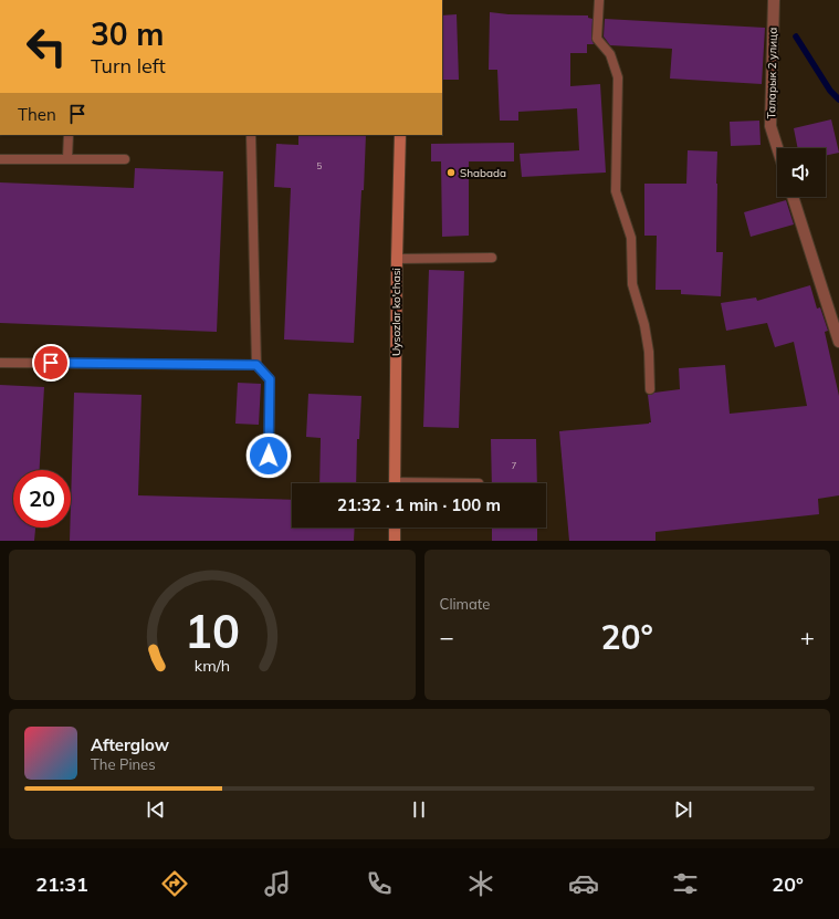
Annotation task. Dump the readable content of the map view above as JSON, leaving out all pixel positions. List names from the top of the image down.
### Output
{
  "streets": {
    "main road": ["Uysozlar ko'chasi"],
    "street": ["Таларык 2 улица"]
  },
  "places": ["Shabada"],
  "house_numbers": ["5", "7"],
  "page": {
    "turn": ["30 m", "Turn left"],
    "then": "Then",
    "limit": "20",
    "trip": "21:32 · 1 min · 100 m",
    "tile": "Climate",
    "heat": ["−", "20°", "+"],
    "song": ["Afterglow", "The Pines"],
    "tabs": ["21:31", "20°"],
    "gauge": ["10", "km/h"]
  }
}
